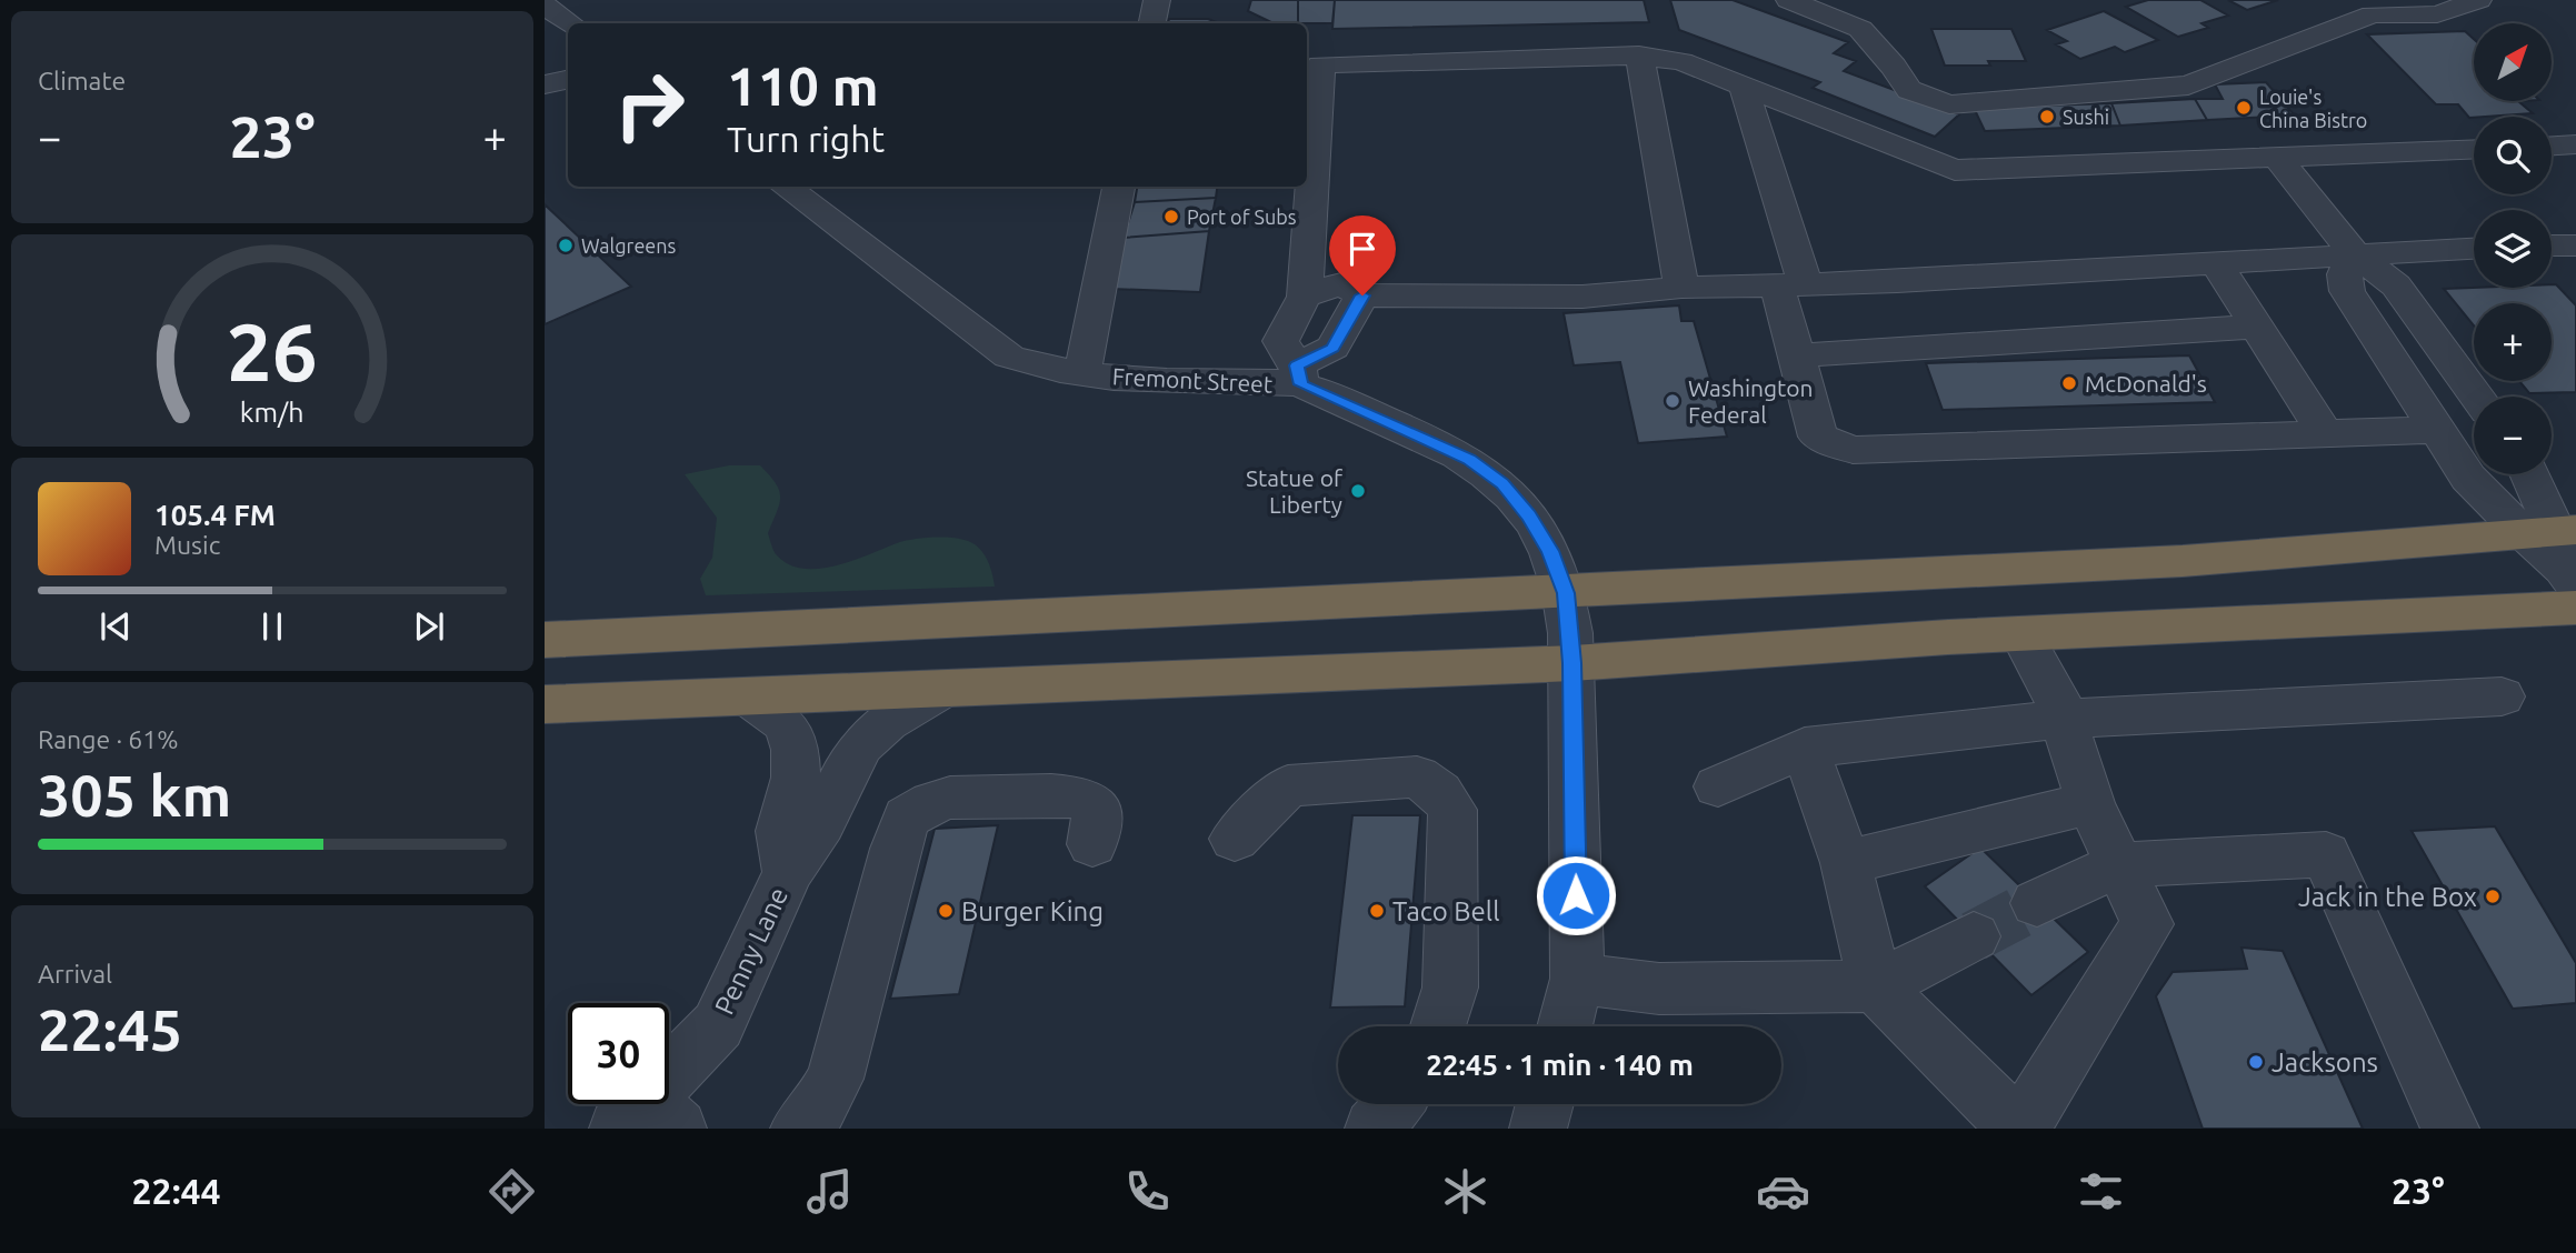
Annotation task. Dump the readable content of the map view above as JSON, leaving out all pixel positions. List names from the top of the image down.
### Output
{
  "streets": {
    "street": ["Fremont Street", "Penny Lane"]
  },
  "places": [
    "Louie's China Bistro",
    "Sushi",
    "Port of Subs",
    "Walgreens",
    "McDonald's",
    "Washington Federal",
    "Statue of Liberty",
    "Jack in the Box",
    "Burger King",
    "Taco Bell",
    "Jacksons"
  ],
  "north": "top right",
  "page": {
    "tile": [
      "Climate",
      ["Range · 61%", "305 km"],
      ["Arrival", "22:45"]
    ],
    "map_buttons": ["+", "−"],
    "turn": ["110 m", "Turn right"],
    "heat": ["−", "23°", "+"],
    "song": ["105.4 FM", "Music"],
    "limit": "30",
    "trip": "22:45 · 1 min · 140 m",
    "tabs": ["22:44", "23°"],
    "gauge": ["26", "km/h"]
  }
}
